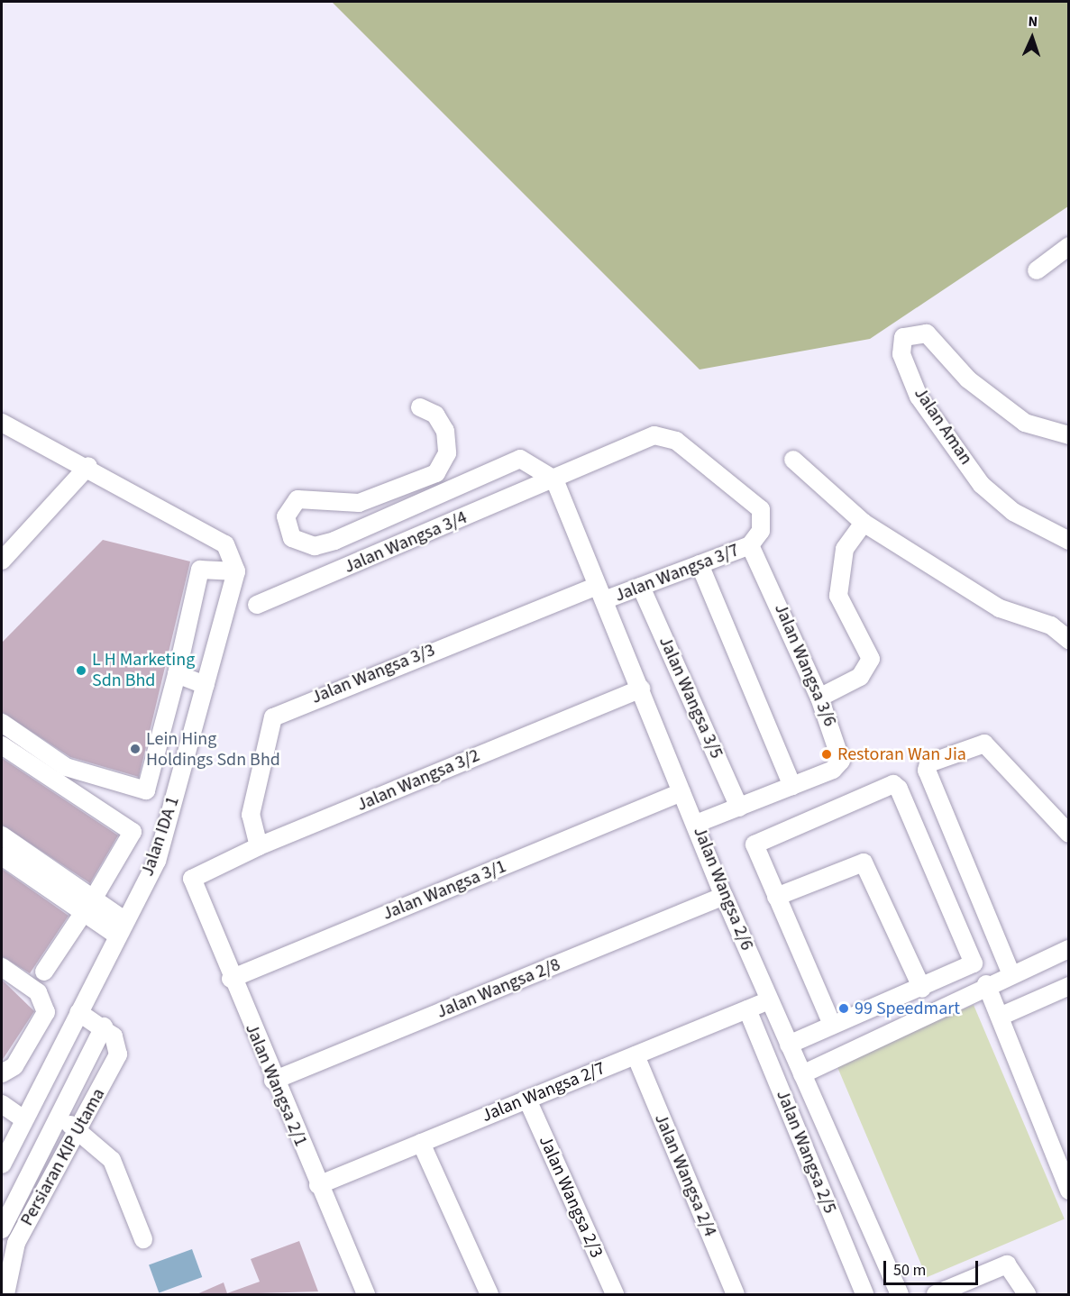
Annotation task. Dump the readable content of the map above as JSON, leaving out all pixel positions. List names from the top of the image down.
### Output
{
  "streets": {
    "street": [
      "Jalan Aman",
      "Jalan Wangsa 3/4",
      "Jalan Wangsa 3/7",
      "Jalan Wangsa 3/6",
      "Jalan Wangsa 3/3",
      "Jalan Wangsa 3/5",
      "Jalan Wangsa 3/2",
      "Jalan IDA 1",
      "Jalan Wangsa 2/6",
      "Jalan Wangsa 3/1",
      "Jalan Wangsa 2/8",
      "Jalan Wangsa 2/1",
      "Jalan Wangsa 2/7",
      "Jalan Wangsa 2/5",
      "Persiaran KIP Utama",
      "Jalan Wangsa 2/4",
      "Jalan Wangsa 2/3"
    ]
  },
  "crossings": [
    ["Jalan Wangsa 3/4", "Jalan Wangsa 3/7"],
    ["Jalan Wangsa 3/4", "Jalan Wangsa 3/6"],
    ["Jalan Wangsa 3/4", "Jalan Wangsa 2/6"],
    ["Jalan Wangsa 3/7", "Jalan Wangsa 3/6"],
    ["Jalan Wangsa 3/7", "Jalan Wangsa 3/3"],
    ["Jalan Wangsa 3/7", "Jalan Wangsa 3/5"],
    ["Jalan Wangsa 3/7", "Jalan Wangsa 2/6"],
    ["Jalan Wangsa 3/6", "Jalan Wangsa 3/5"],
    ["Jalan Wangsa 3/6", "Jalan Wangsa 2/6"],
    ["Jalan Wangsa 3/3", "Jalan Wangsa 3/2"],
    ["Jalan Wangsa 3/3", "Jalan Wangsa 2/6"],
    ["Jalan Wangsa 3/2", "Jalan Wangsa 2/6"],
    ["Jalan Wangsa 3/2", "Jalan Wangsa 2/1"],
    ["Jalan Wangsa 2/6", "Jalan Wangsa 3/1"],
    ["Jalan Wangsa 2/6", "Jalan Wangsa 2/8"],
    ["Jalan Wangsa 2/6", "Jalan Wangsa 2/7"],
    ["Jalan Wangsa 3/1", "Jalan Wangsa 2/1"],
    ["Jalan Wangsa 2/8", "Jalan Wangsa 2/1"],
    ["Jalan Wangsa 2/1", "Jalan Wangsa 2/7"],
    ["Jalan Wangsa 2/7", "Jalan Wangsa 2/5"],
    ["Jalan Wangsa 2/7", "Jalan Wangsa 2/4"],
    ["Jalan Wangsa 2/7", "Jalan Wangsa 2/3"]
  ],
  "places": [
    "L H Marketing Sdn Bhd",
    "Lein Hing Holdings Sdn Bhd",
    "Restoran Wan Jia",
    "99 Speedmart"
  ],
  "scale_bar": "50 m",
  "north": "top"
}
